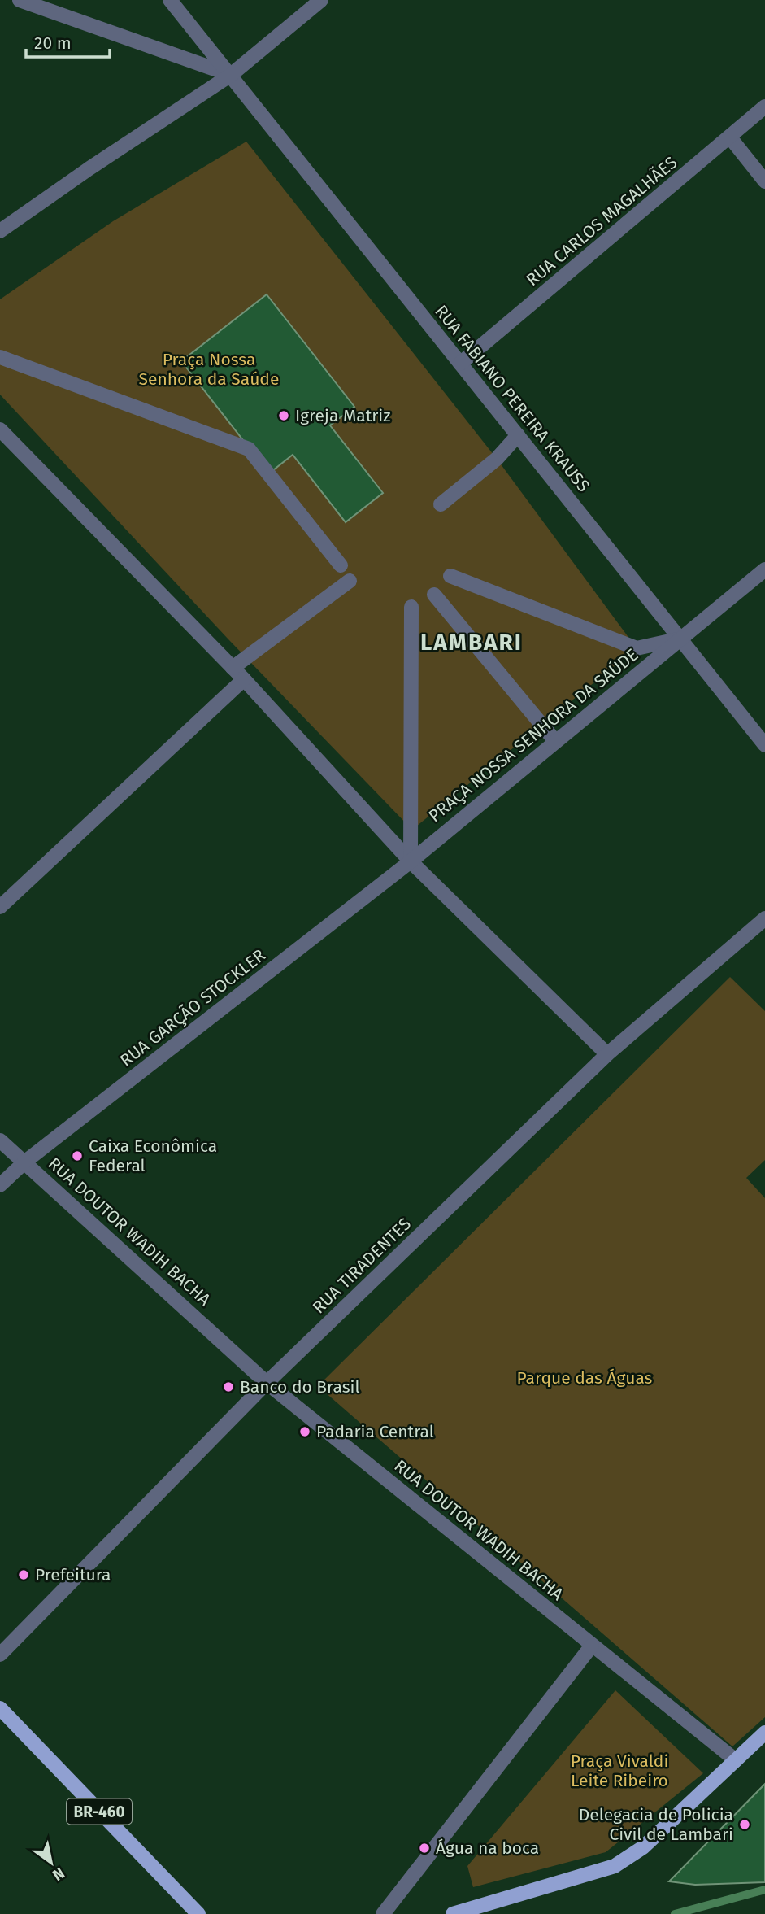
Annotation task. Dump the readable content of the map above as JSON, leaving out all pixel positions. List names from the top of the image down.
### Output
{
  "streets": {
    "main road": ["BR-460"],
    "street": [
      "RUA CARLOS MAGALHÃES",
      "RUA FABIANO PEREIRA KRAUSS",
      "PRAÇA NOSSA SENHORA DA SAÚDE",
      "RUA GARÇÃO STOCKLER",
      "RUA DOUTOR WADIH BACHA",
      "RUA TIRADENTES"
    ]
  },
  "crossings": [
    ["RUA CARLOS MAGALHÃES", "RUA FABIANO PEREIRA KRAUSS"],
    ["RUA FABIANO PEREIRA KRAUSS", "PRAÇA NOSSA SENHORA DA SAÚDE"],
    ["PRAÇA NOSSA SENHORA DA SAÚDE", "RUA GARÇÃO STOCKLER"],
    ["RUA GARÇÃO STOCKLER", "RUA DOUTOR WADIH BACHA"],
    ["RUA DOUTOR WADIH BACHA", "RUA TIRADENTES"]
  ],
  "districts": ["LAMBARI"],
  "parks": ["Praça Nossa Senhora da Saúde", "Parque das Águas", "Praça Vivaldi Leite Ribeiro"],
  "places": [
    "Igreja Matriz",
    "Caixa Econômica Federal",
    "Banco do Brasil",
    "Padaria Central",
    "Prefeitura",
    "Delegacia de Policia Civil de Lambari",
    "Água na boca"
  ],
  "scale_bar": "20 m",
  "north": "bottom right"
}
